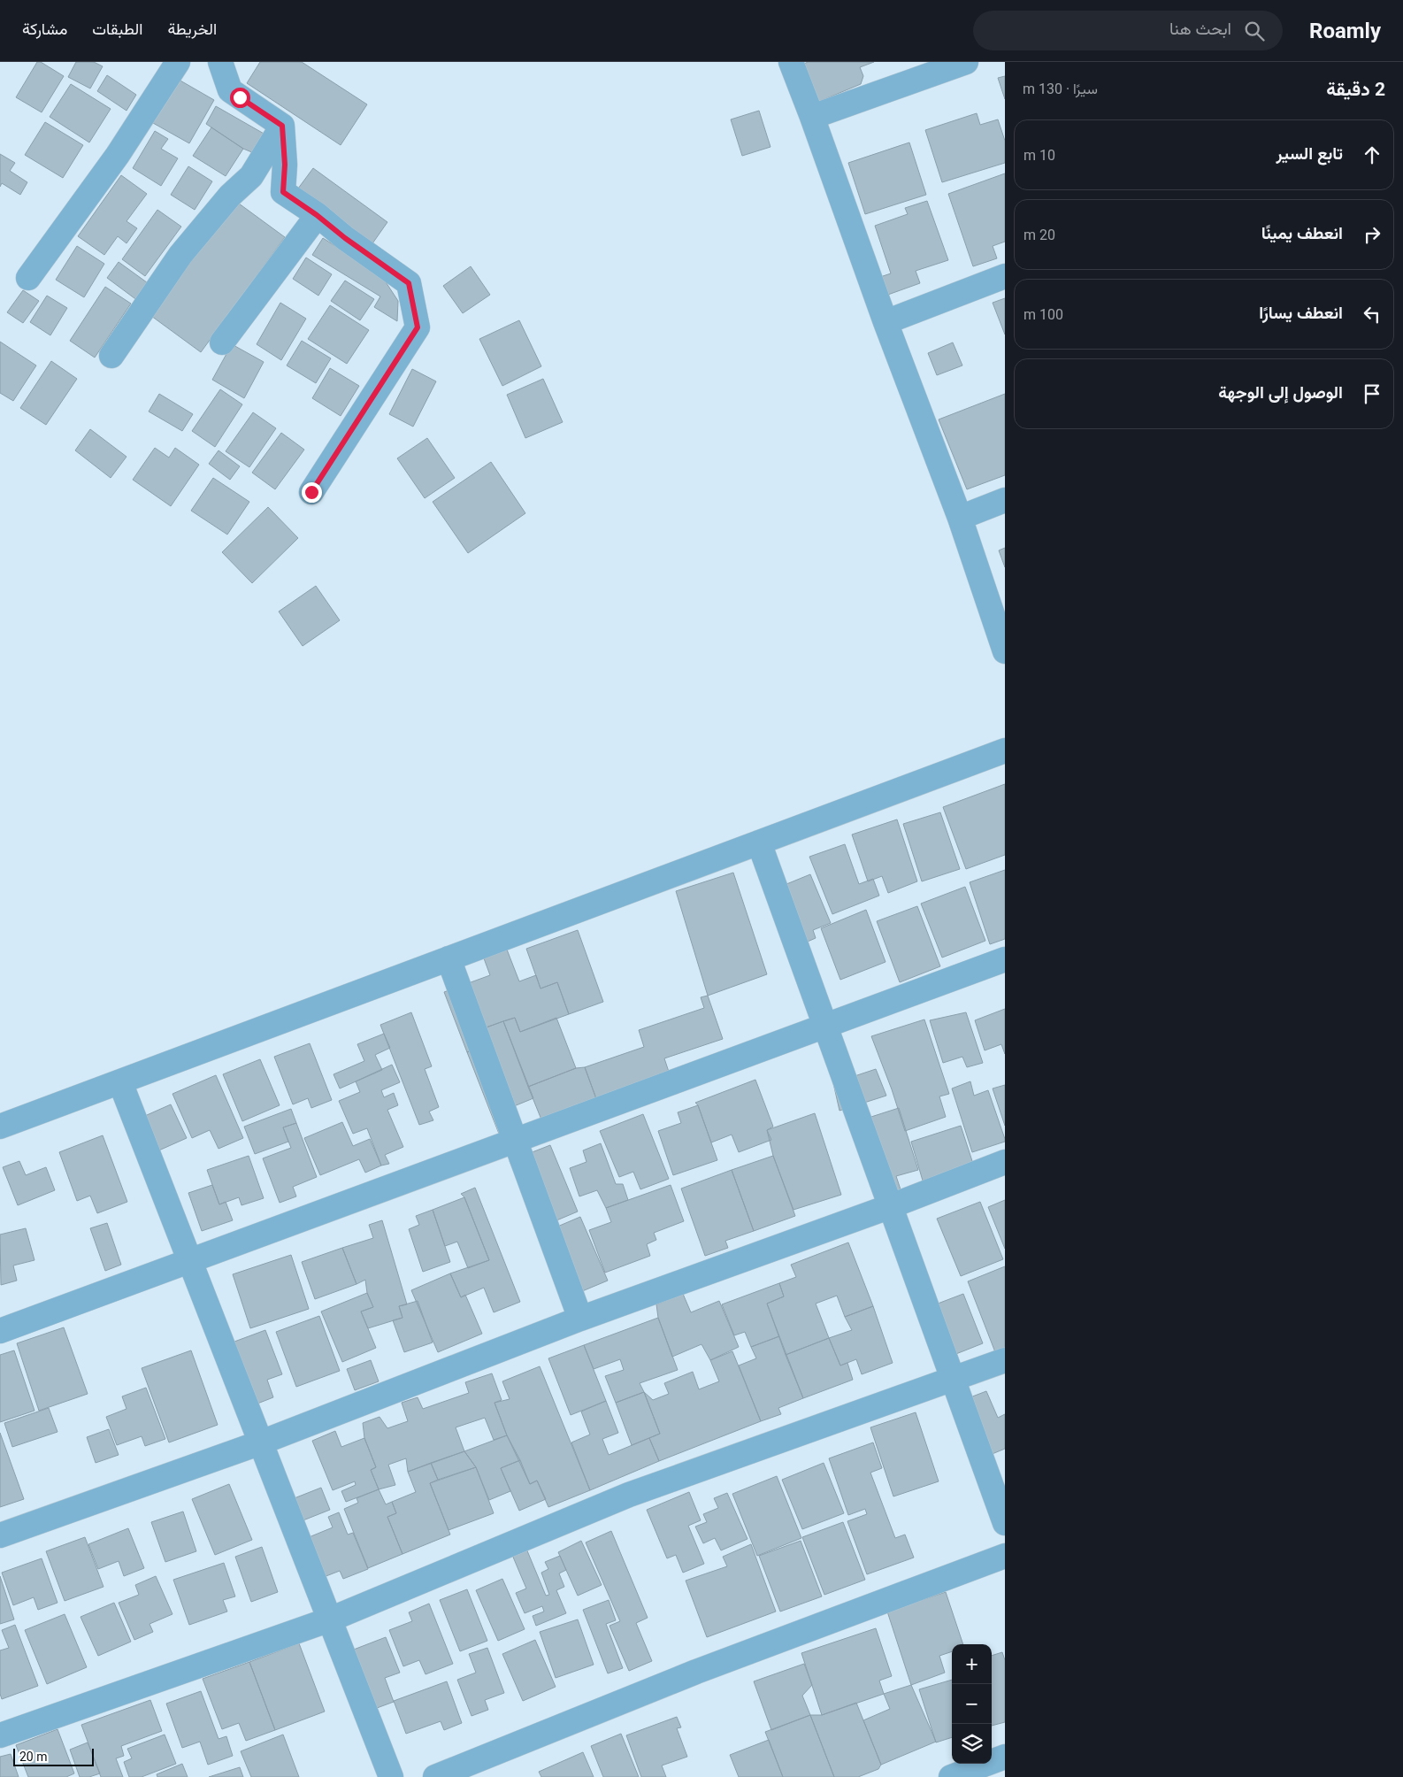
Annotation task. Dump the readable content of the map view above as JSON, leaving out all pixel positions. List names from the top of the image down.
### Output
{
  "scale_bar": "20 m",
  "page": {
    "header": "Roamly",
    "search": "ابحث هنا",
    "nav": ["الخريطة", "الطبقات", "مشاركة"],
    "heading": ["2 دقيقة", "سيرًا · 130 m"],
    "list": [
      ["تابع السير", "10 m"],
      ["انعطف يمينًا", "20 m"],
      ["انعطف يسارًا", "100 m"],
      "الوصول إلى الوجهة"
    ],
    "map_buttons": ["+", "−"],
    "scale": "20 m"
  }
}
